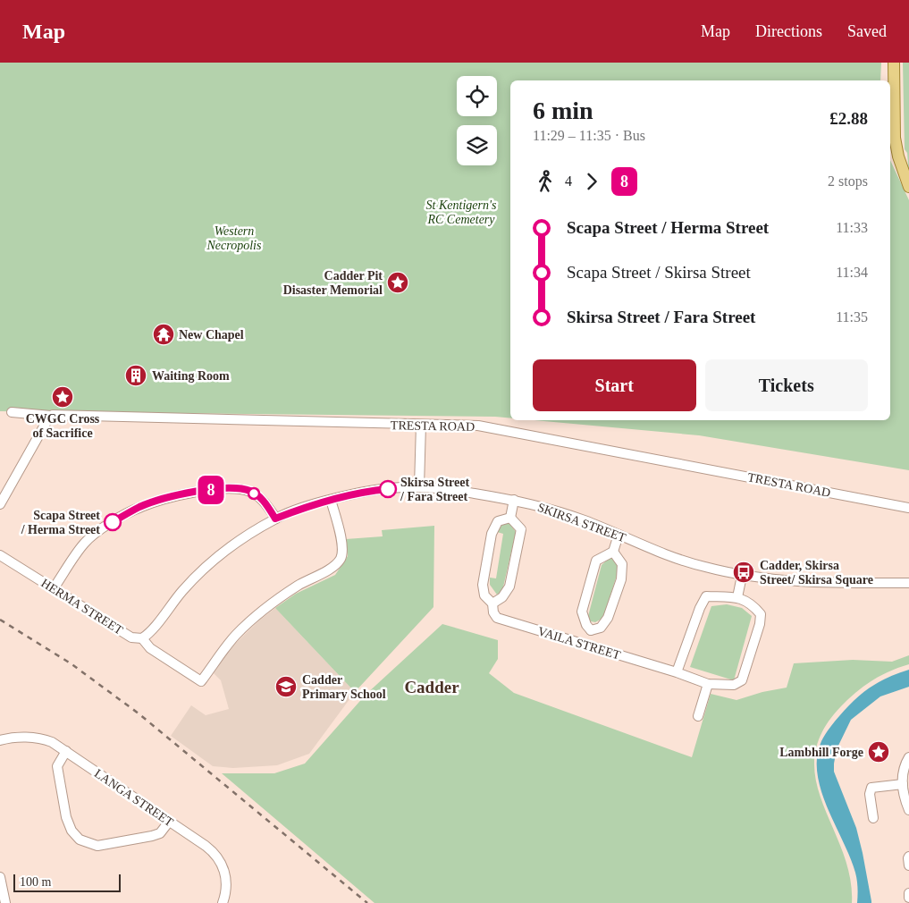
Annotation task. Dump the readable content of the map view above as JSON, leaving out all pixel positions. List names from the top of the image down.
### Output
{
  "streets": {
    "street": [
      "TRESTA ROAD",
      "SKIRSA STREET",
      "HERMA STREET",
      "VAILA STREET",
      "LANGA STREET"
    ]
  },
  "crossings": [
    ["SKIRSA STREET", "HERMA STREET"]
  ],
  "districts": ["Cadder"],
  "parks": ["St Kentigern's RC Cemetery", "Western Necropolis"],
  "places": {
    "place": ["Cadder Pit Disaster Memorial", "CWGC Cross of Sacrifice", "Lambhill Forge"],
    "temple": ["New Chapel"],
    "building": ["Waiting Room"],
    "other": ["Skirsa Street / Fara Street", "Scapa Street / Herma Street"],
    "bus stop": ["Cadder, Skirsa Street/ Skirsa Square"],
    "school or university": ["Cadder Primary School"]
  },
  "lines": ["bus line 8"],
  "scale_bar": "100 m",
  "page": {
    "header": "Map",
    "nav": ["Map", "Directions", "Saved"],
    "on_map": "8",
    "heading": ["6 min", "11:29 – 11:35 · Bus", "£2.88"],
    "legs": ["4", "8", "2 stops"],
    "list": [
      {
        "name": "Scapa Street / Herma Street",
        "value": "11:33"
      },
      {
        "name": "Scapa Street / Skirsa Street",
        "value": "11:34"
      },
      {
        "name": "Skirsa Street / Fara Street",
        "value": "11:35"
      }
    ],
    "buttons": ["Start", "Tickets"],
    "scale": "100 m"
  }
}
